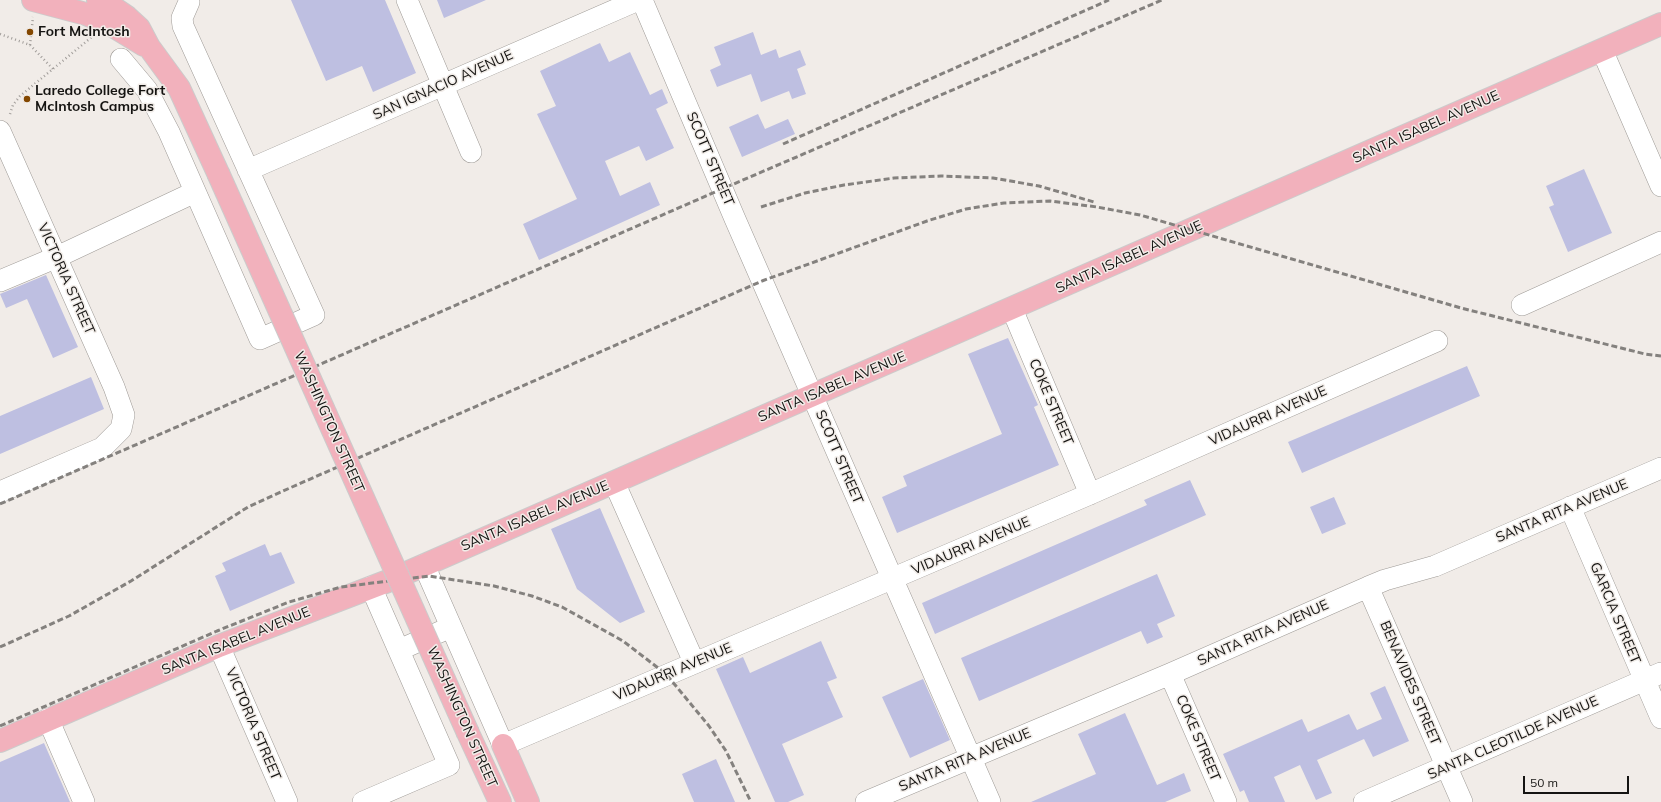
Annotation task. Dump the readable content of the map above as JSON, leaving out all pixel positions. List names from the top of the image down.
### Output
{
  "streets": {
    "main road": ["SANTA ISABEL AVENUE", "WASHINGTON STREET"],
    "street": [
      "SAN IGNACIO AVENUE",
      "SCOTT STREET",
      "VICTORIA STREET",
      "COKE STREET",
      "VIDAURRI AVENUE",
      "SANTA RITA AVENUE",
      "GARCIA STREET",
      "BENAVIDES STREET",
      "SANTA CLEOTILDE AVENUE"
    ]
  },
  "crossings": [
    ["SANTA ISABEL AVENUE", "SCOTT STREET"],
    ["SANTA ISABEL AVENUE", "VICTORIA STREET"],
    ["SANTA ISABEL AVENUE", "COKE STREET"],
    ["SANTA ISABEL AVENUE", "WASHINGTON STREET"],
    ["SCOTT STREET", "VIDAURRI AVENUE"],
    ["SCOTT STREET", "SANTA RITA AVENUE"],
    ["COKE STREET", "VIDAURRI AVENUE"],
    ["COKE STREET", "SANTA RITA AVENUE"],
    ["VIDAURRI AVENUE", "WASHINGTON STREET"],
    ["SANTA RITA AVENUE", "GARCIA STREET"],
    ["SANTA RITA AVENUE", "BENAVIDES STREET"],
    ["GARCIA STREET", "SANTA CLEOTILDE AVENUE"],
    ["BENAVIDES STREET", "SANTA CLEOTILDE AVENUE"]
  ],
  "places": ["Fort McIntosh", "Laredo College Fort McIntosh Campus"],
  "scale_bar": "50 m"
}
